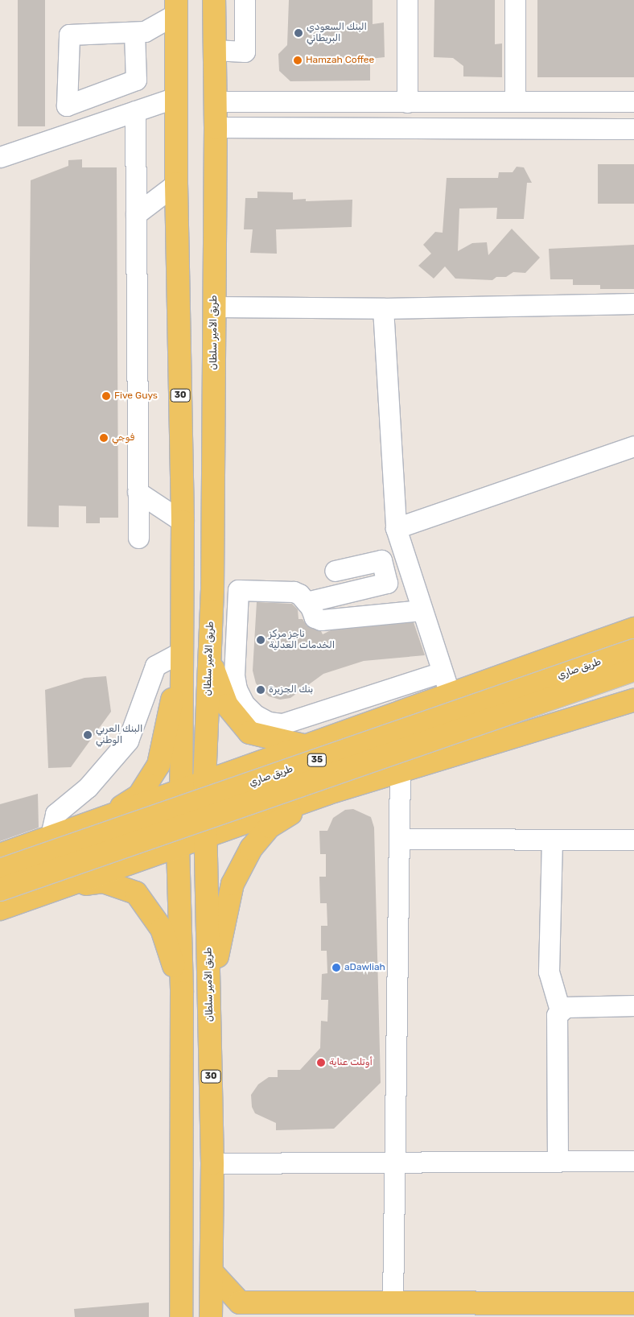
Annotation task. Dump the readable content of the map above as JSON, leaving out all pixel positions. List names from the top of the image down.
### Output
{
  "streets": {
    "main road": [
      "طريق الأمير سلطان",
      "30",
      "طريق صاري",
      "35"
    ]
  },
  "places": [
    "البنك السعودي البريطاني",
    "Hamzah Coffee",
    "Five Guys",
    "فوجي",
    "ناجز مركز الخدمات العدلية",
    "بنك الجزيرة",
    "البنك العربي الوطني",
    "aDawliah",
    "أوتلت عناية"
  ]
}
